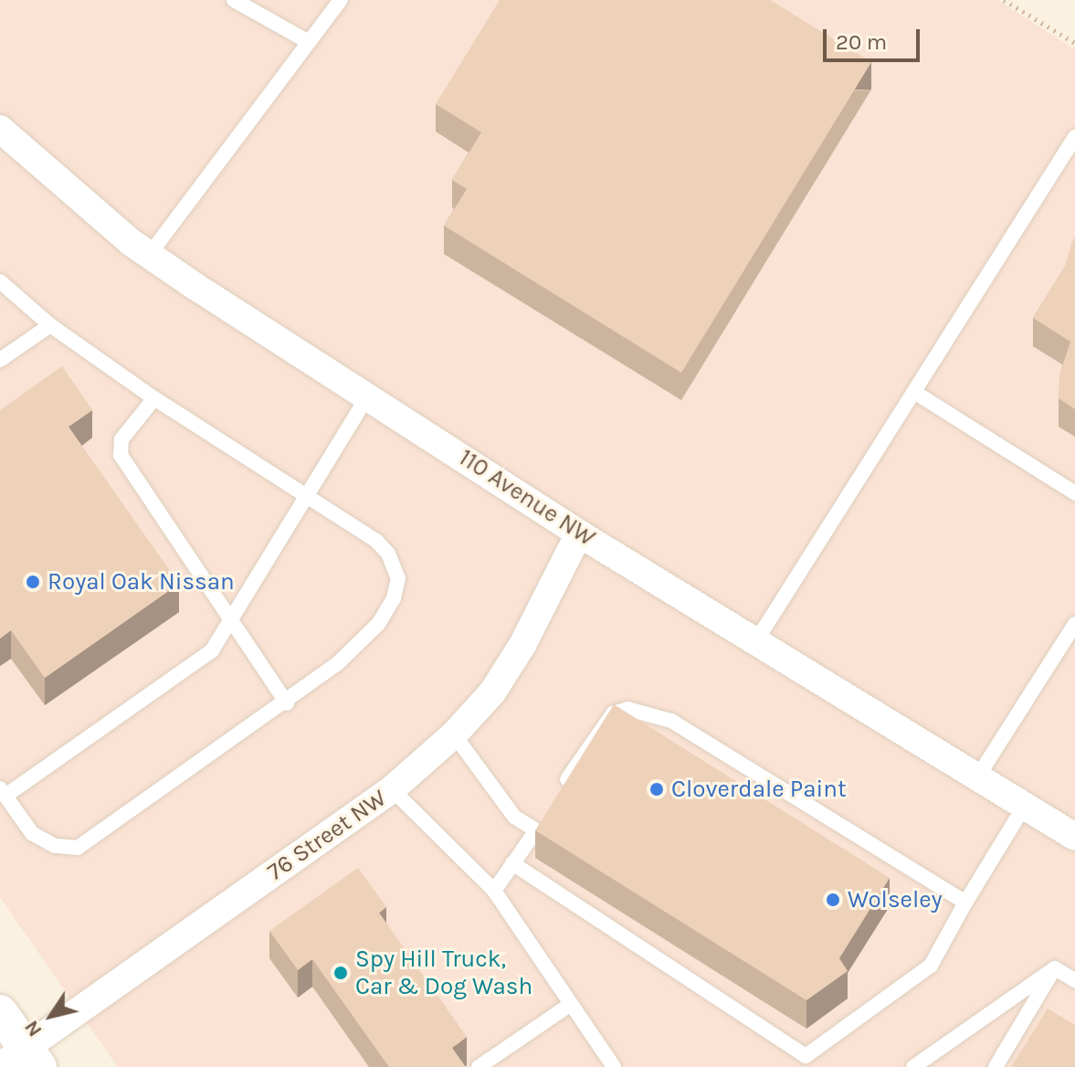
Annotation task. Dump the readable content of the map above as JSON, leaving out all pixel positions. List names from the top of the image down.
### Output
{
  "streets": {
    "street": ["110 Avenue NW", "76 Street NW"]
  },
  "crossings": [
    ["110 Avenue NW", "76 Street NW"]
  ],
  "places": [
    "Royal Oak Nissan",
    "Cloverdale Paint",
    "Wolseley",
    "Spy Hill Truck, Car & Dog Wash"
  ],
  "scale_bar": "20 m",
  "north": "bottom left"
}
